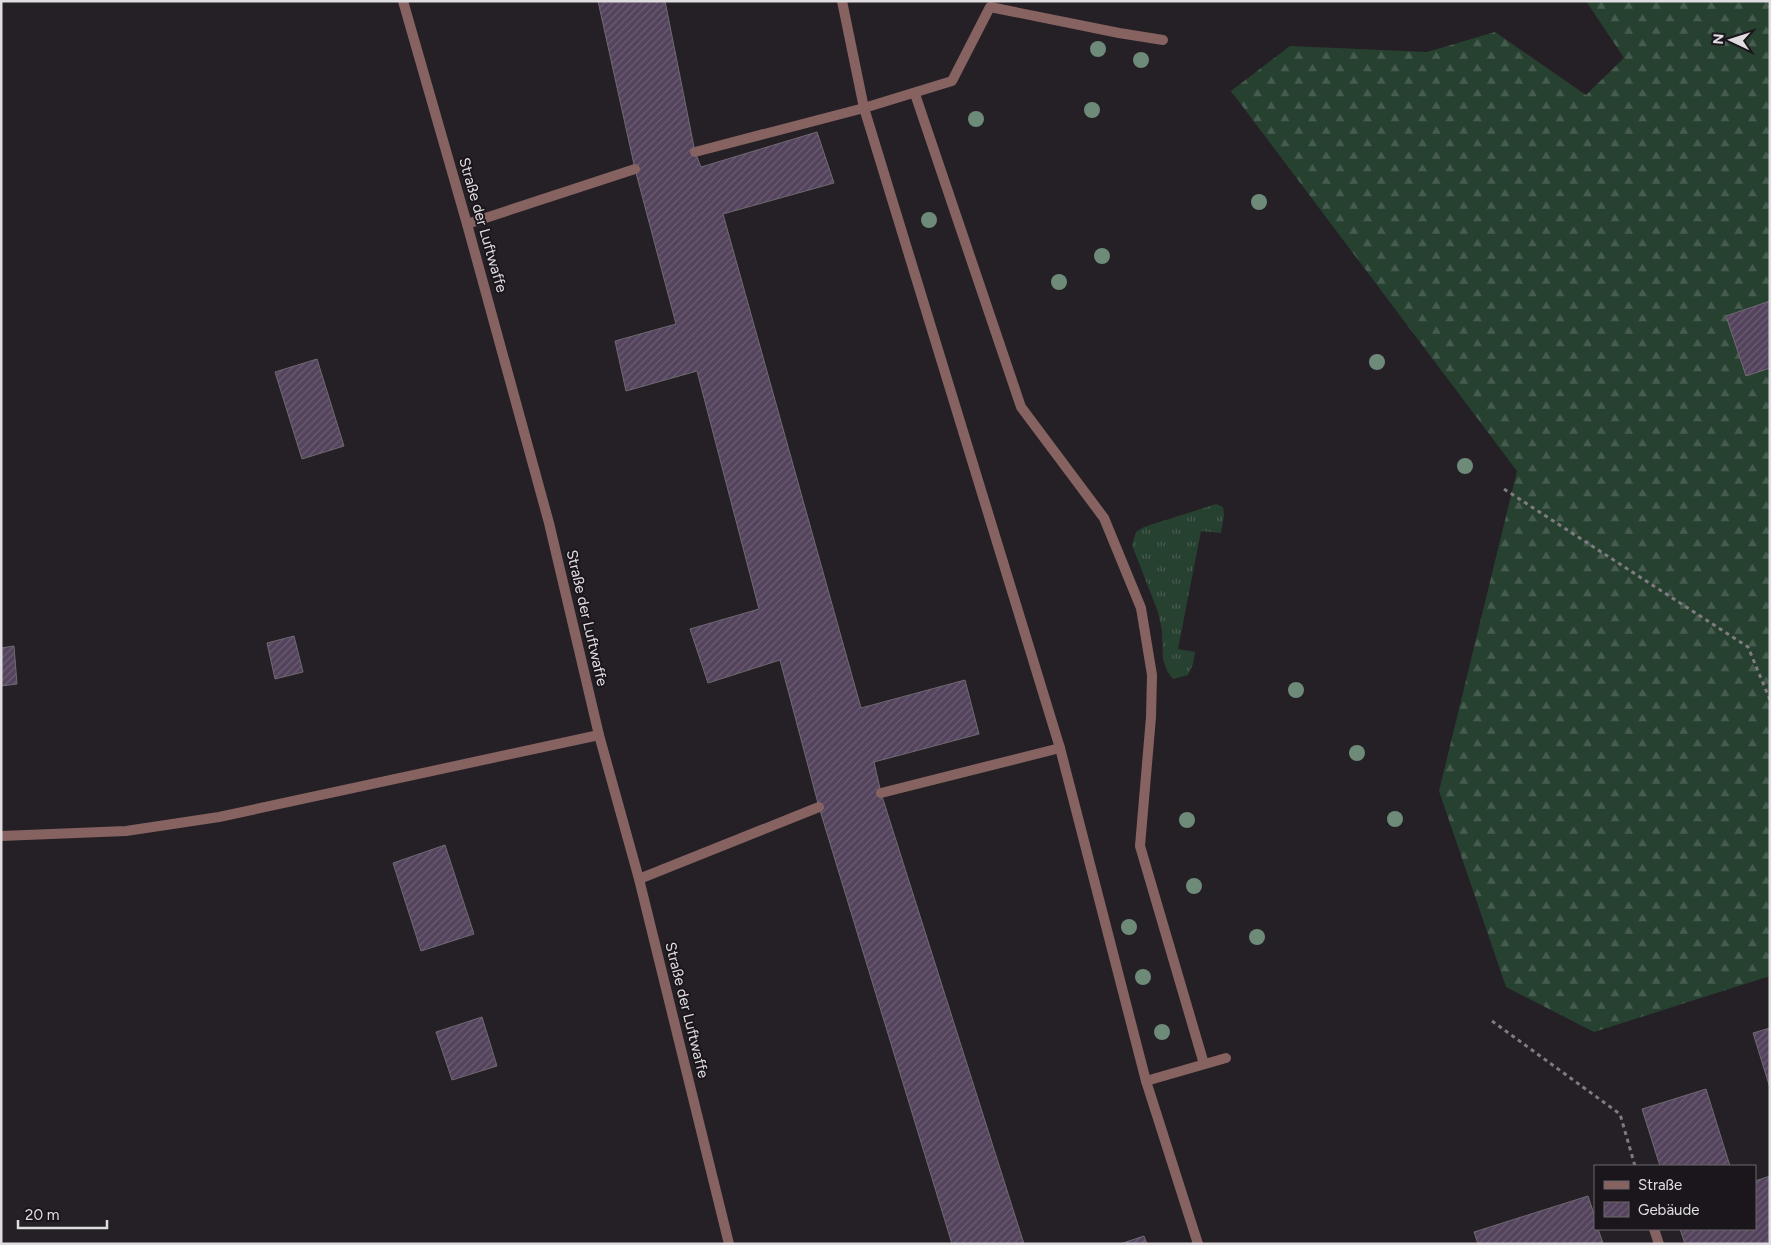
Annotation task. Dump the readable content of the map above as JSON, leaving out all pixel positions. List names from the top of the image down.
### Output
{
  "streets": {
    "street": ["Straße der Luftwaffe"]
  },
  "legend": ["Straße", "Gebäude"],
  "scale_bar": "20 m",
  "north": "left"
}
